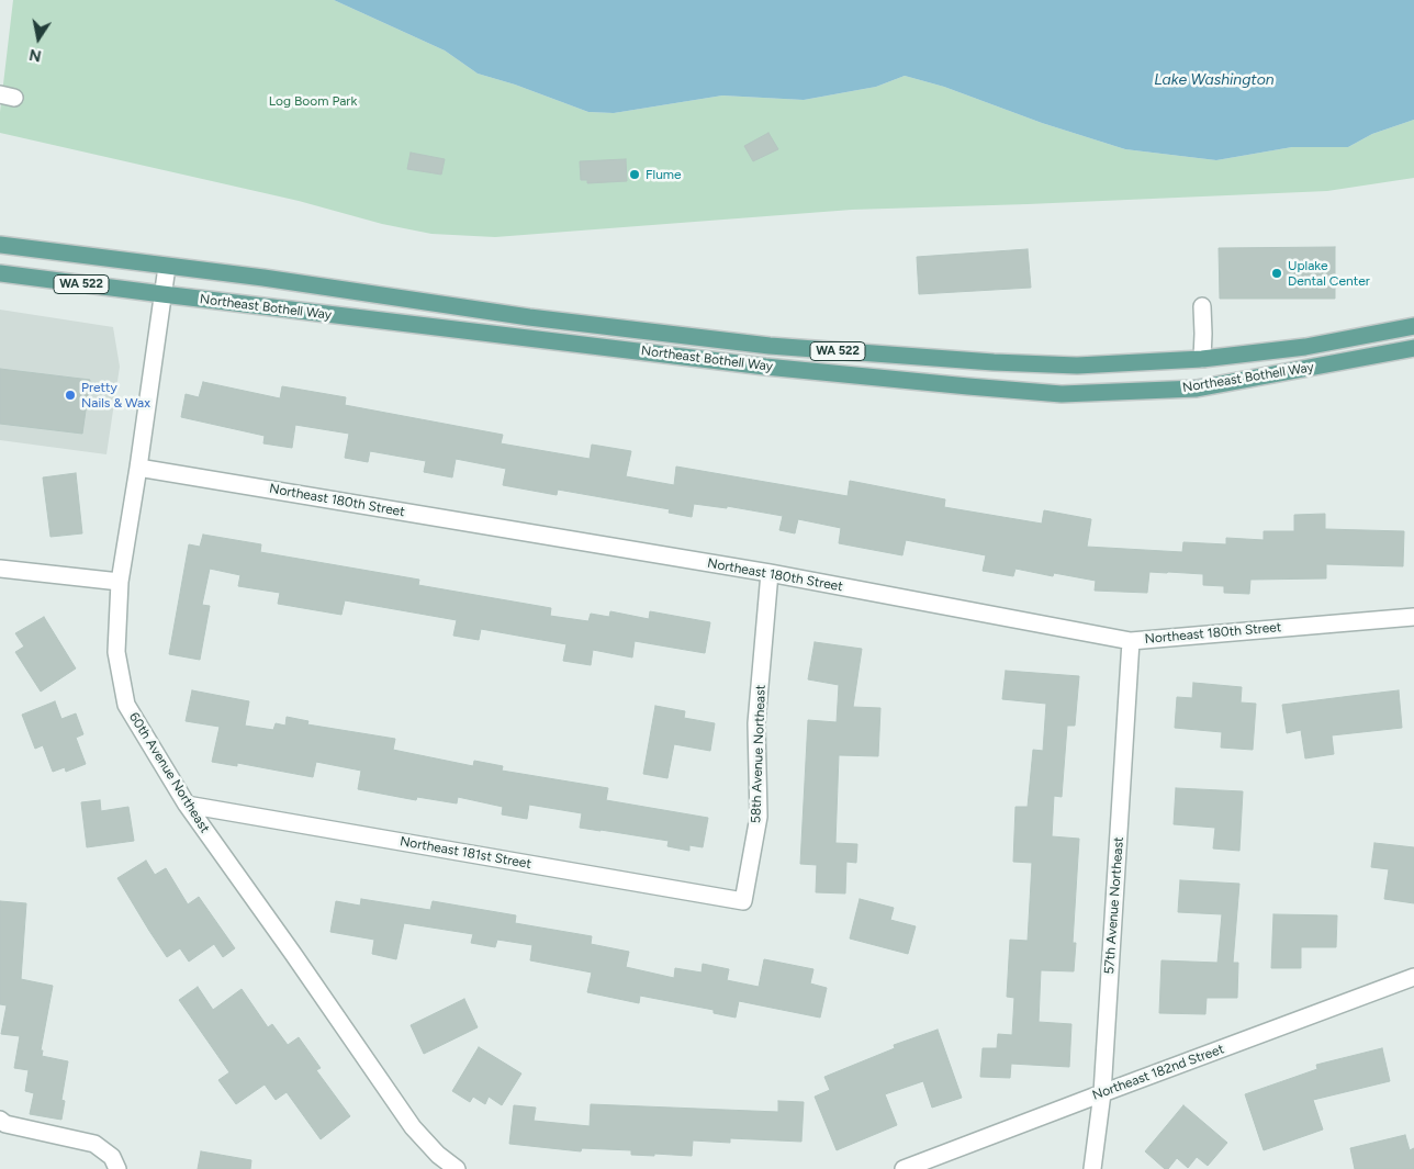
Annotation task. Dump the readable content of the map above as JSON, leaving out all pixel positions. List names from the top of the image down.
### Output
{
  "streets": {
    "main road": ["WA 522", "Northeast Bothell Way"],
    "street": [
      "Northeast 180th Street",
      "58th Avenue Northeast",
      "60th Avenue Northeast",
      "Northeast 181st Street",
      "57th Avenue Northeast",
      "Northeast 182nd Street"
    ]
  },
  "crossings": [
    ["Northeast Bothell Way", "60th Avenue Northeast"],
    ["Northeast 180th Street", "58th Avenue Northeast"],
    ["Northeast 180th Street", "60th Avenue Northeast"],
    ["Northeast 180th Street", "57th Avenue Northeast"],
    ["58th Avenue Northeast", "Northeast 181st Street"],
    ["60th Avenue Northeast", "Northeast 181st Street"],
    ["57th Avenue Northeast", "Northeast 182nd Street"]
  ],
  "water": ["Lake Washington"],
  "parks": ["Log Boom Park"],
  "places": ["Flume", "Uplake Dental Center", "Pretty Nails & Wax"],
  "north": "bottom"
}
